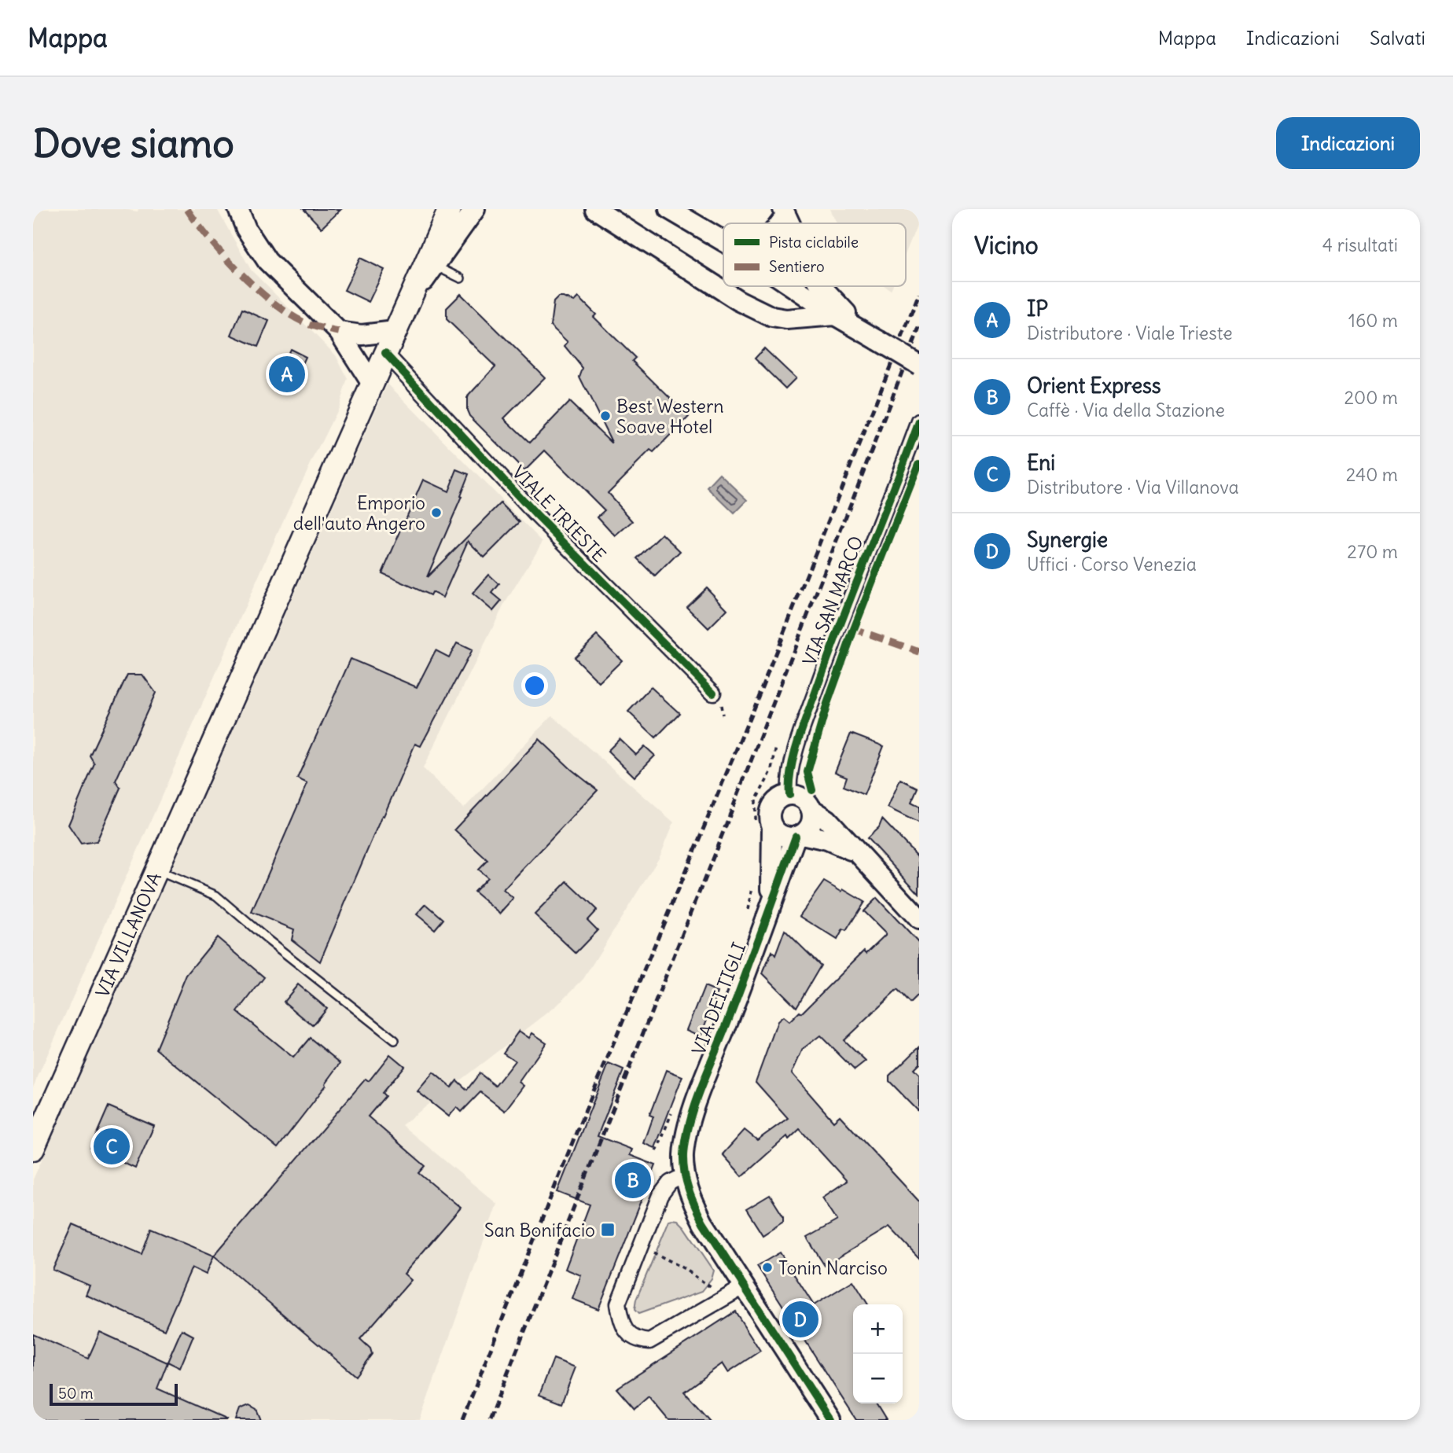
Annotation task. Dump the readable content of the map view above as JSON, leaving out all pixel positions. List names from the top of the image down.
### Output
{
  "streets": {
    "main road": ["VIA VILLANOVA", "VIA DEI TIGLI"],
    "street": ["VIALE TRIESTE", "VIA SAN MARCO"]
  },
  "crossings": [
    ["VIA SAN MARCO", "VIA DEI TIGLI"]
  ],
  "places": {
    "other": ["Best Western Soave Hotel", "Emporio dell'auto Angero", "Tonin Narciso"],
    "transit": ["San Bonifacio"]
  },
  "legend": ["Pista ciclabile", "Sentiero"],
  "scale_bar": "50 m",
  "page": {
    "header": "Mappa",
    "nav": ["Mappa", "Indicazioni", "Salvati"],
    "buttons": "Indicazioni",
    "title": "Dove siamo",
    "heading": ["Vicino", "4 risultati"],
    "list": [
      {
        "mark": "A",
        "name": "IP",
        "note": "Distributore · Viale Trieste",
        "value": "160 m"
      },
      {
        "mark": "B",
        "name": "Orient Express",
        "note": "Caffè · Via della Stazione",
        "value": "200 m"
      },
      {
        "mark": "C",
        "name": "Eni",
        "note": "Distributore · Via Villanova",
        "value": "240 m"
      },
      {
        "mark": "D",
        "name": "Synergie",
        "note": "Uffici · Corso Venezia",
        "value": "270 m"
      }
    ],
    "pins": [
      "A",
      "C",
      "B",
      "D"
    ],
    "map_buttons": ["+", "−"],
    "scale": "50 m"
  }
}
